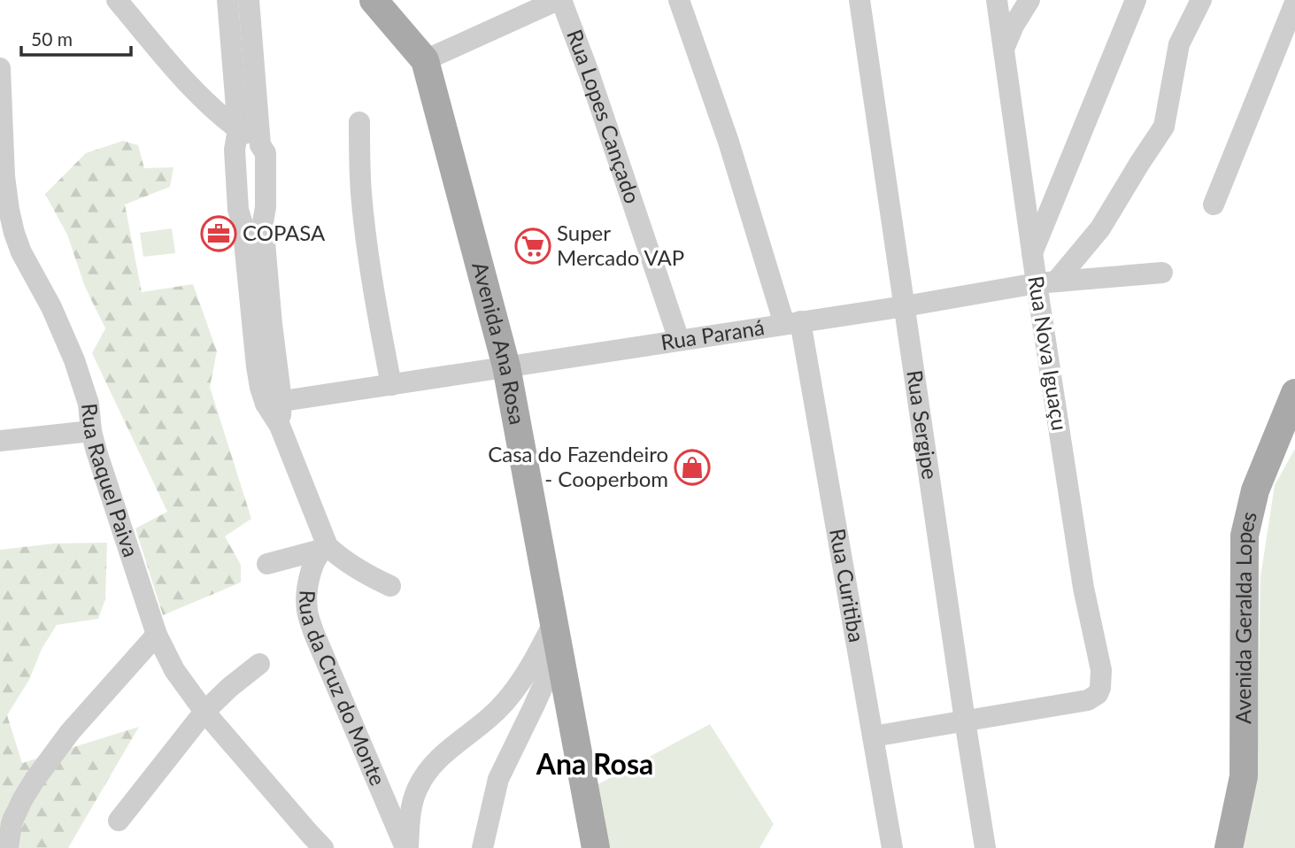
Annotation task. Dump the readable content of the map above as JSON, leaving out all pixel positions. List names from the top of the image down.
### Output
{
  "streets": {
    "main road": ["Avenida Ana Rosa", "Avenida Geralda Lopes"],
    "street": [
      "Rua Lopes Cançado",
      "Rua Paraná",
      "Rua Nova Iguaçu",
      "Rua Sergipe",
      "Rua Raquel Paiva",
      "Rua Curitiba",
      "Rua da Cruz do Monte"
    ]
  },
  "crossings": [
    ["Rua Lopes Cançado", "Rua Paraná"],
    ["Rua Paraná", "Avenida Ana Rosa"],
    ["Rua Paraná", "Rua Nova Iguaçu"],
    ["Rua Paraná", "Rua Sergipe"],
    ["Rua Paraná", "Rua Curitiba"],
    ["Rua Nova Iguaçu", "Rua Sergipe"]
  ],
  "districts": ["Ana Rosa"],
  "places": {
    "office": ["COPASA"],
    "supermarket": ["Super Mercado VAP"],
    "shop": ["Casa do Fazendeiro - Cooperbom"]
  },
  "scale_bar": "50 m"
}
